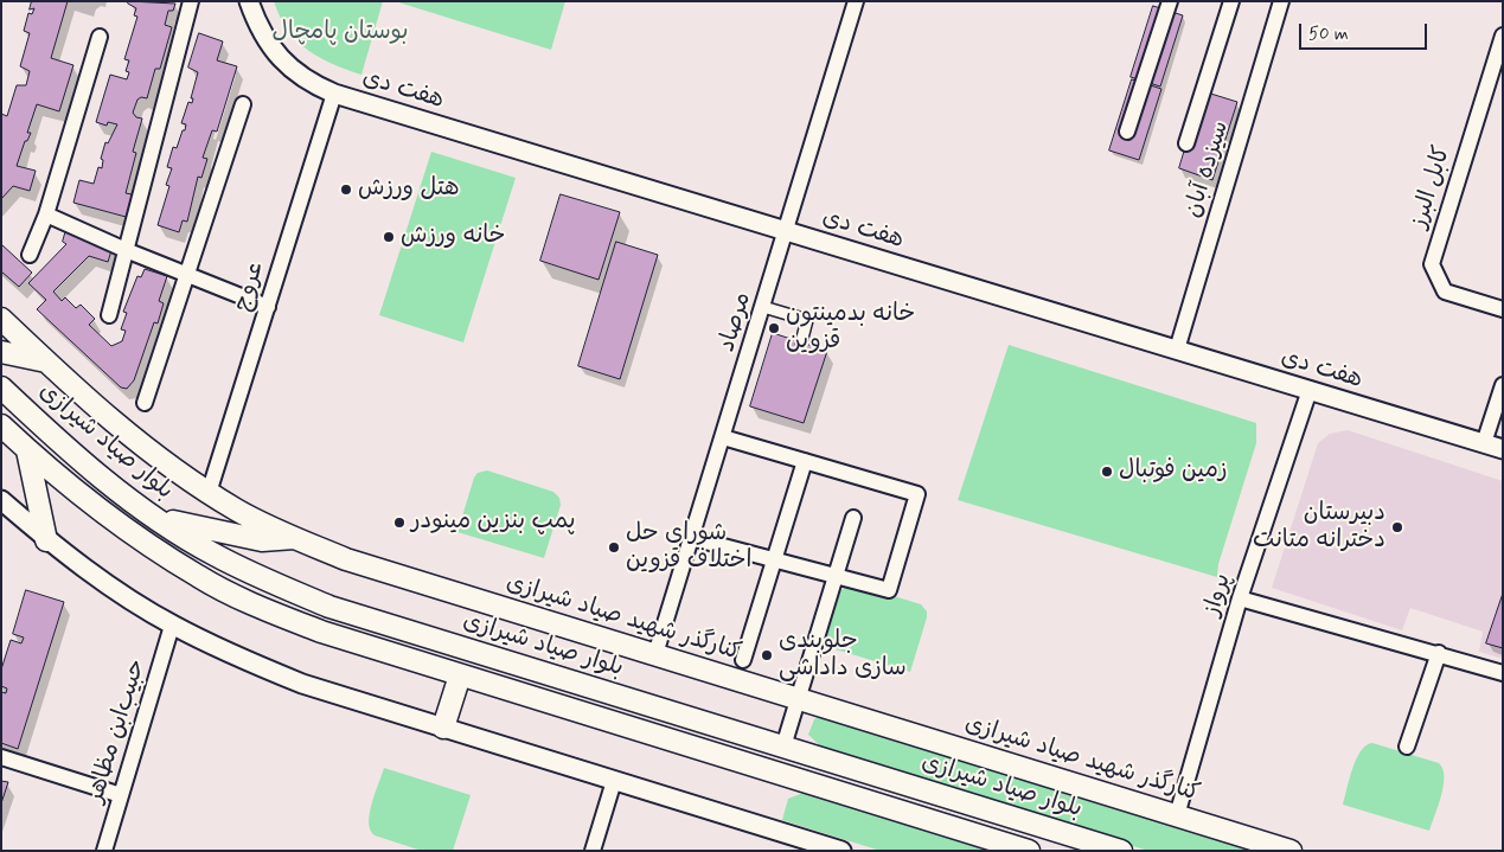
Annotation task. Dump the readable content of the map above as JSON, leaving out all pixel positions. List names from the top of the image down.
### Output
{
  "streets": {
    "main road": ["بلوار صیاد شیرازی", "کنارگذر شهید صیاد شیرازی"],
    "street": [
      "هفت دی",
      "سیزده آبان",
      "کابل البرز",
      "عروج",
      "مرصاد",
      "پرواز",
      "حبیب‌ابن مظاهر"
    ]
  },
  "crossings": [
    ["هفت دی", "سیزده آبان"],
    ["هفت دی", "عروج"],
    ["هفت دی", "مرصاد"],
    ["هفت دی", "پرواز"],
    ["عروج", "کنارگذر شهید صیاد شیرازی"],
    ["مرصاد", "کنارگذر شهید صیاد شیرازی"],
    ["پرواز", "کنارگذر شهید صیاد شیرازی"]
  ],
  "parks": ["بوستان پامچال"],
  "places": [
    "هتل ورزش",
    "خانه ورزش",
    "خانه بدمینتون قزوین",
    "زمین فوتبال",
    "پمپ بنزین مینودر",
    "دبیرستان دخترانه متانت",
    "شورای حل اختلاف قزوین",
    "جلوبندی سازی داداشی"
  ],
  "scale_bar": "50 m"
}
